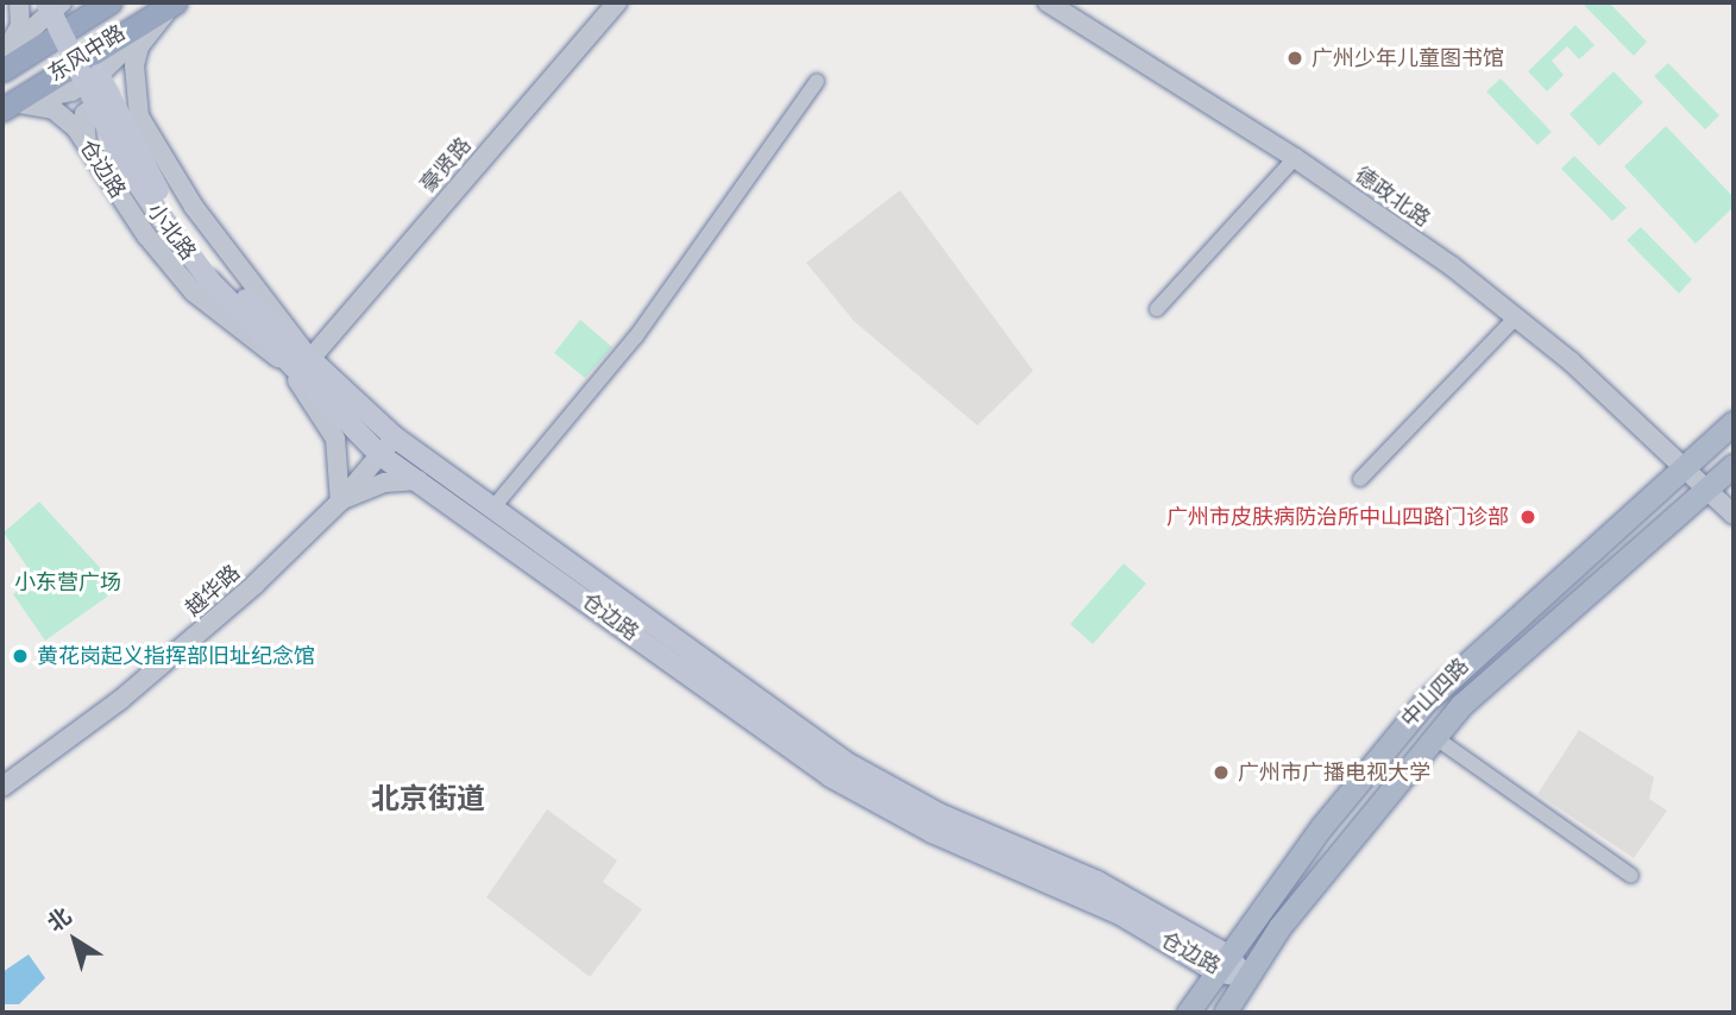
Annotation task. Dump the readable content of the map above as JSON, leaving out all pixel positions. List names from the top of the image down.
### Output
{
  "streets": {
    "highway": ["东风中路"],
    "main road": ["仓边路", "小北路", "中山四路"],
    "street": ["豪贤路", "德政北路", "越华路"]
  },
  "crossings": [
    ["东风中路", "仓边路"],
    ["豪贤路", "仓边路"],
    ["仓边路", "小北路"],
    ["仓边路", "越华路"],
    ["仓边路", "中山四路"],
    ["德政北路", "中山四路"]
  ],
  "districts": ["北京街道"],
  "parks": ["小东营广场"],
  "places": [
    "广州少年儿童图书馆",
    "广州市皮肤病防治所中山四路门诊部",
    "黄花岗起义指挥部旧址纪念馆",
    "广州市广播电视大学"
  ],
  "north": "top left"
}
